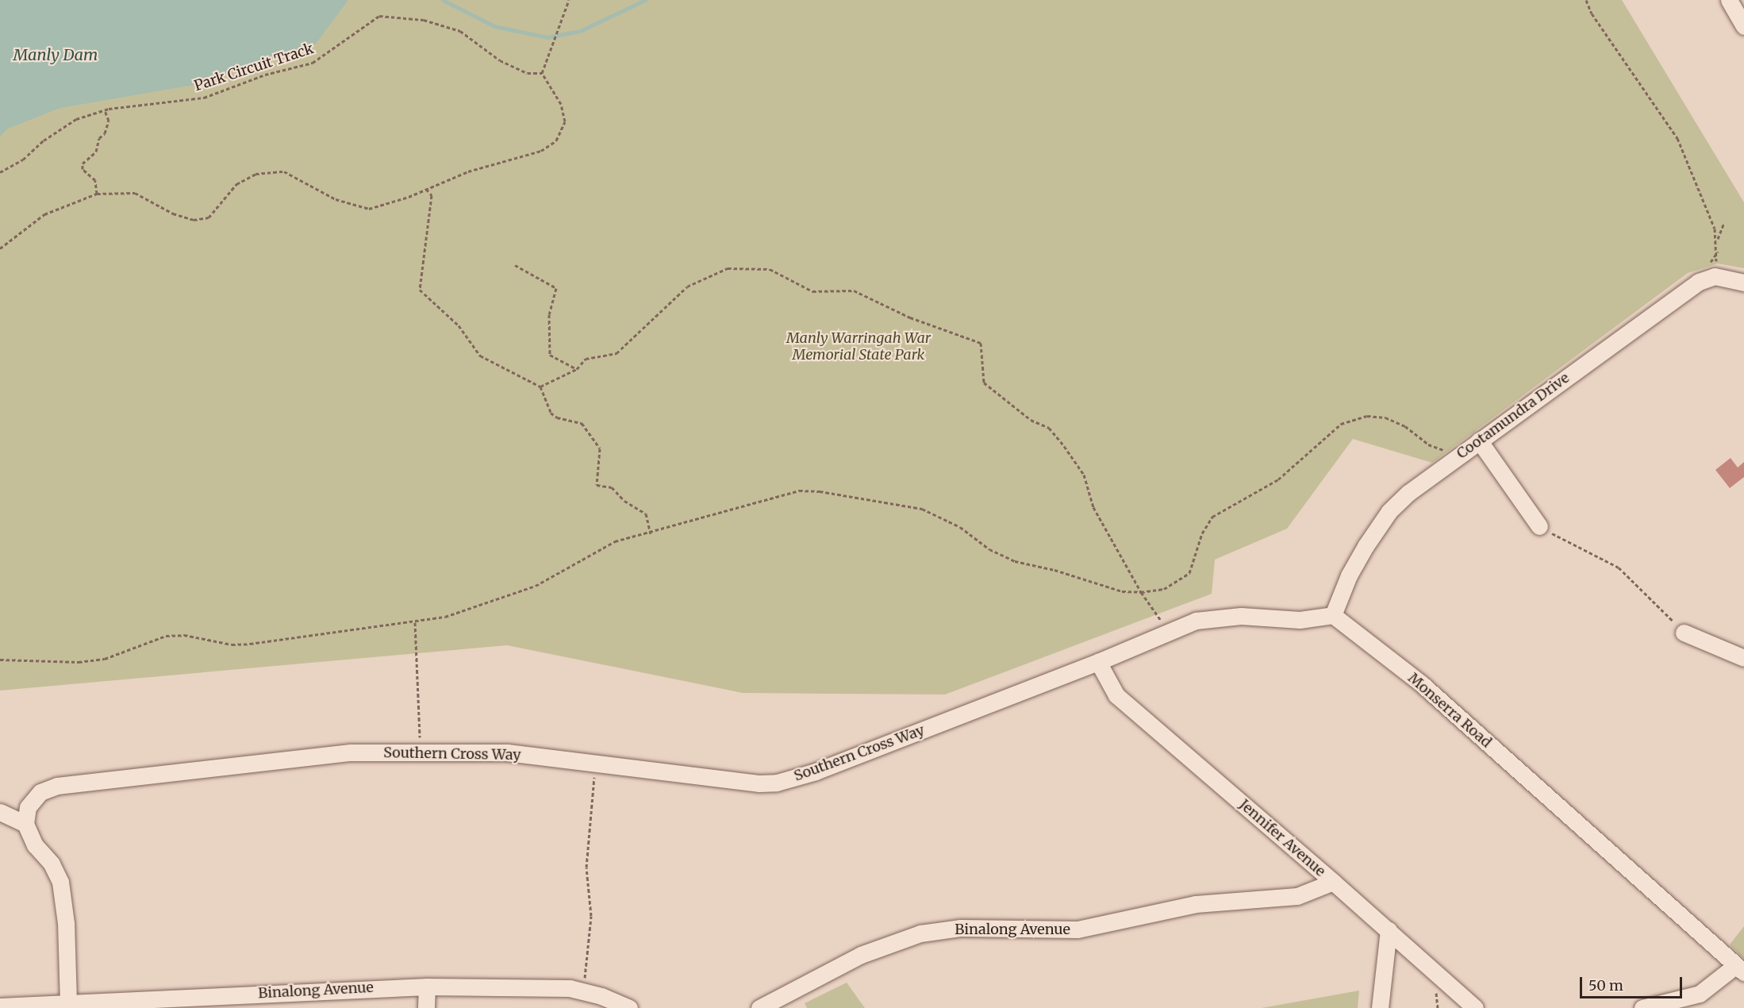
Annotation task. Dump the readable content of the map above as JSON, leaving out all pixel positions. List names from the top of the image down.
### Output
{
  "streets": {
    "street": [
      "Cootamundra Drive",
      "Monserra Road",
      "Southern Cross Way",
      "Jennifer Avenue",
      "Binalong Avenue"
    ],
    "path": ["Park Circuit Track"]
  },
  "crossings": [
    ["Cootamundra Drive", "Monserra Road"],
    ["Southern Cross Way", "Jennifer Avenue"],
    ["Jennifer Avenue", "Binalong Avenue"]
  ],
  "water": ["Manly Dam"],
  "parks": ["Manly Warringah War Memorial State Park"],
  "scale_bar": "50 m"
}
